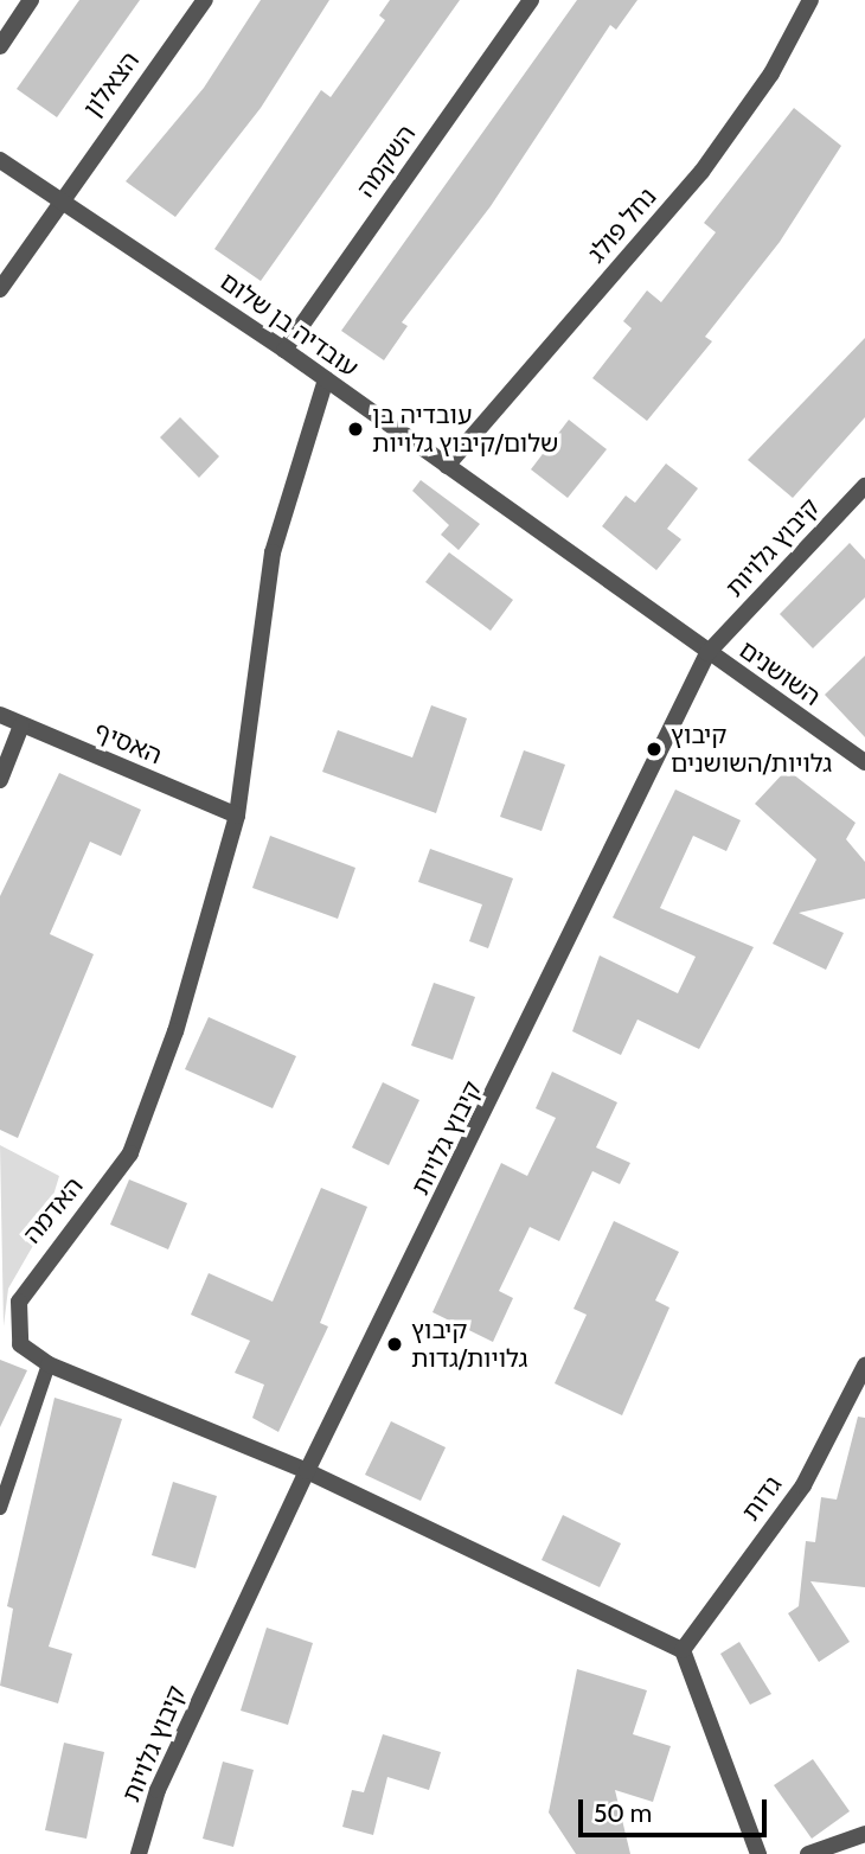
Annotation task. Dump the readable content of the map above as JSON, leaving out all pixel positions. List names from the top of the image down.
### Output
{
  "streets": {
    "street": [
      "הצאלון",
      "השקמה",
      "נחל פולג",
      "עובדיה בן שלום",
      "קיבוץ גלויות",
      "השושנים",
      "האסיף",
      "האדמה",
      "גדות"
    ]
  },
  "crossings": [
    ["הצאלון", "עובדיה בן שלום"],
    ["השקמה", "עובדיה בן שלום"],
    ["נחל פולג", "עובדיה בן שלום"],
    ["עובדיה בן שלום", "קיבוץ גלויות"],
    ["עובדיה בן שלום", "השושנים"],
    ["קיבוץ גלויות", "השושנים"],
    ["קיבוץ גלויות", "האדמה"],
    ["האסיף", "האדמה"],
    ["האדמה", "גדות"]
  ],
  "places": ["עובדיה בן שלום/קיבוץ גלויות", "קיבוץ גלויות/השושנים", "קיבוץ גלויות/גדות"],
  "scale_bar": "50 m"
}
